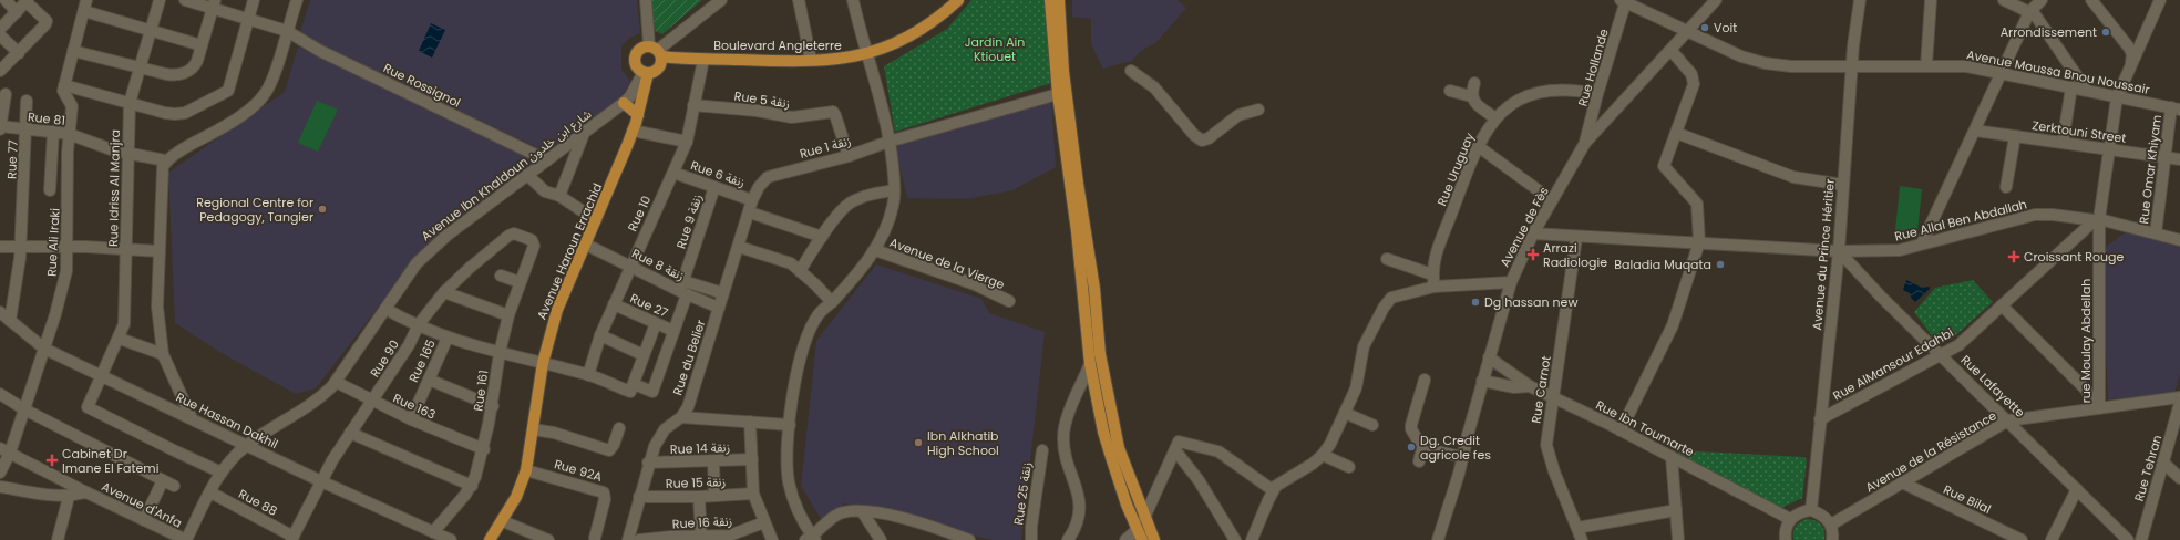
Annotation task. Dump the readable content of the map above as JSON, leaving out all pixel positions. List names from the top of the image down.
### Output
{
  "streets": {
    "main road": ["Boulevard Angleterre", "Avenue Haroun Errachid"],
    "street": [
      "Rue Hollande",
      "Avenue Moussa Bnou Noussair",
      "Rue Rossignol",
      "Rue 5 زنقة",
      "Rue 81",
      "Zerktouni Street",
      "Rue 1 زنقة",
      "Rue 77",
      "Rue Uruguay",
      "Rue Omar Khiyam",
      "Rue 6 زنقة",
      "Avenue Ibn Khaldoun شارع ابن خلدون",
      "Rue Idriss Al Manjra",
      "Rue 10",
      "Rue Allal Ben Abdallah",
      "Rue 9 زنقة",
      "Avenue de Fès",
      "Rue Ali Iraki",
      "Avenue du Prince Héritier",
      "Avenue de la Vierge",
      "Rue 8 زنقة",
      "Rue 27",
      "rue Moulay Abdellah",
      "Rue du Belier",
      "Rue 90",
      "Rue 165",
      "Rue AlMansour Edahbi",
      "Rue Lafayette",
      "Rue Carnot",
      "Rue 161",
      "Rue 163",
      "Rue Hassan Dakhil",
      "Rue Ibn Toumarte",
      "Rue 14 زنقة",
      "Avenue de la Résistance",
      "Rue Tehran",
      "Rue 92A",
      "Rue 15 زنقة",
      "Rue 25 زنقة",
      "Rue Bilal",
      "Rue 88",
      "Avenue d'Anfa",
      "Rue 16 زنقة"
    ]
  },
  "crossings": [
    ["Boulevard Angleterre", "Avenue Ibn Khaldoun شارع ابن خلدون"],
    ["Boulevard Angleterre", "Rue 10"],
    ["Boulevard Angleterre", "Avenue Haroun Errachid"],
    ["Rue Hollande", "Avenue Moussa Bnou Noussair"],
    ["Rue Hollande", "Rue Uruguay"],
    ["Rue Hollande", "Avenue de Fès"],
    ["Avenue Moussa Bnou Noussair", "Rue Omar Khiyam"],
    ["Avenue Moussa Bnou Noussair", "Avenue de Fès"],
    ["Avenue Moussa Bnou Noussair", "Avenue du Prince Héritier"],
    ["Avenue Moussa Bnou Noussair", "rue Moulay Abdellah"],
    ["Rue Rossignol", "Avenue Ibn Khaldoun شارع ابن خلدون"],
    ["Rue 5 زنقة", "Rue 1 زنقة"],
    ["Rue 5 زنقة", "Rue 10"],
    ["Rue 81", "Rue 77"],
    ["Rue 81", "Rue Idriss Al Manjra"],
    ["Rue 81", "Rue Ali Iraki"],
    ["Zerktouni Street", "Rue Omar Khiyam"],
    ["Zerktouni Street", "rue Moulay Abdellah"],
    ["Rue 1 زنقة", "Rue du Belier"],
    ["Rue 77", "Rue Hassan Dakhil"],
    ["Rue Omar Khiyam", "Rue Allal Ben Abdallah"],
    ["Rue 6 زنقة", "Rue 10"],
    ["Rue 6 زنقة", "Rue 9 زنقة"],
    ["Rue 6 زنقة", "Rue du Belier"],
    ["Avenue Ibn Khaldoun شارع ابن خلدون", "Rue Idriss Al Manjra"],
    ["Avenue Ibn Khaldoun شارع ابن خلدون", "Avenue Haroun Errachid"],
    ["Avenue Ibn Khaldoun شارع ابن خلدون", "Rue 163"],
    ["Avenue Ibn Khaldoun شارع ابن خلدون", "Rue Hassan Dakhil"],
    ["Avenue Ibn Khaldoun شارع ابن خلدون", "Rue 88"],
    ["Avenue Ibn Khaldoun شارع ابن خلدون", "Avenue d'Anfa"],
    ["Rue Idriss Al Manjra", "Rue Hassan Dakhil"],
    ["Rue 10", "Rue 8 زنقة"],
    ["Rue 10", "Rue 27"],
    ["Rue Allal Ben Abdallah", "Avenue de Fès"],
    ["Rue Allal Ben Abdallah", "Avenue du Prince Héritier"],
    ["Rue Allal Ben Abdallah", "rue Moulay Abdellah"],
    ["Rue Allal Ben Abdallah", "Rue AlMansour Edahbi"],
    ["Rue Allal Ben Abdallah", "Rue Lafayette"],
    ["Rue Allal Ben Abdallah", "Rue Carnot"],
    ["Rue 9 زنقة", "Rue 8 زنقة"],
    ["Rue 9 زنقة", "Rue 27"],
    ["Avenue de Fès", "Rue Ibn Toumarte"],
    ["Rue Ali Iraki", "Rue Hassan Dakhil"],
    ["Rue Ali Iraki", "Avenue d'Anfa"],
    ["Avenue Haroun Errachid", "Rue 8 زنقة"],
    ["Avenue Haroun Errachid", "Rue 92A"],
    ["Avenue du Prince Héritier", "Rue AlMansour Edahbi"],
    ["Avenue du Prince Héritier", "Rue Lafayette"],
    ["Rue 8 زنقة", "Rue du Belier"],
    ["rue Moulay Abdellah", "Rue AlMansour Edahbi"],
    ["rue Moulay Abdellah", "Avenue de la Résistance"],
    ["Rue du Belier", "Rue 14 زنقة"],
    ["Rue du Belier", "Rue 15 زنقة"],
    ["Rue 90", "Rue 161"],
    ["Rue 90", "Rue 163"],
    ["Rue 90", "Rue Hassan Dakhil"],
    ["Rue 90", "Rue 88"],
    ["Rue 165", "Rue 163"],
    ["Rue AlMansour Edahbi", "Rue Lafayette"],
    ["Rue Lafayette", "Avenue de la Résistance"],
    ["Rue Carnot", "Rue Ibn Toumarte"],
    ["Rue 161", "Rue 163"],
    ["Rue 161", "Rue Hassan Dakhil"],
    ["Avenue de la Résistance", "Rue Bilal"]
  ],
  "parks": ["Jardin Ain Ktiouet"],
  "places": {
    "other": [
      "Voit",
      "Arrondissement",
      "Regional Centre for Pedagogy, Tangier",
      "Baladia Muqata",
      "Dg hassan new",
      "Ibn Alkhatib High School",
      "Dg. Credit agricole fes"
    ],
    "health": ["Arrazi Radiologie", "Croissant Rouge", "Cabinet Dr Imane El Fatemi"]
  }
}
